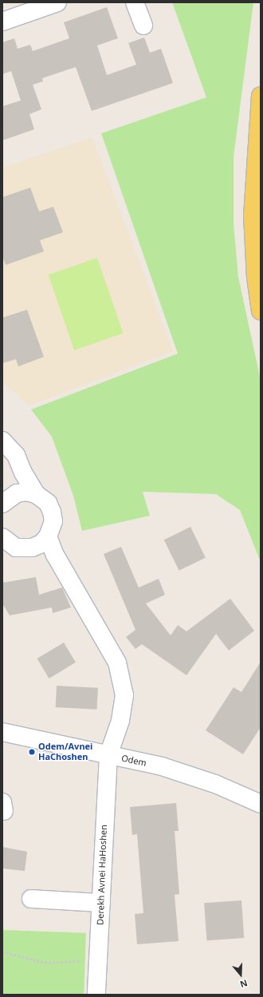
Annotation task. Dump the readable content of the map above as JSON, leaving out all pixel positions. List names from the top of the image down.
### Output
{
  "streets": {
    "street": ["Odem", "Derekh Avnei HaHoshen"]
  },
  "crossings": [
    ["Odem", "Derekh Avnei HaHoshen"]
  ],
  "places": ["Odem/Avnei HaChoshen"],
  "north": "bottom"
}
